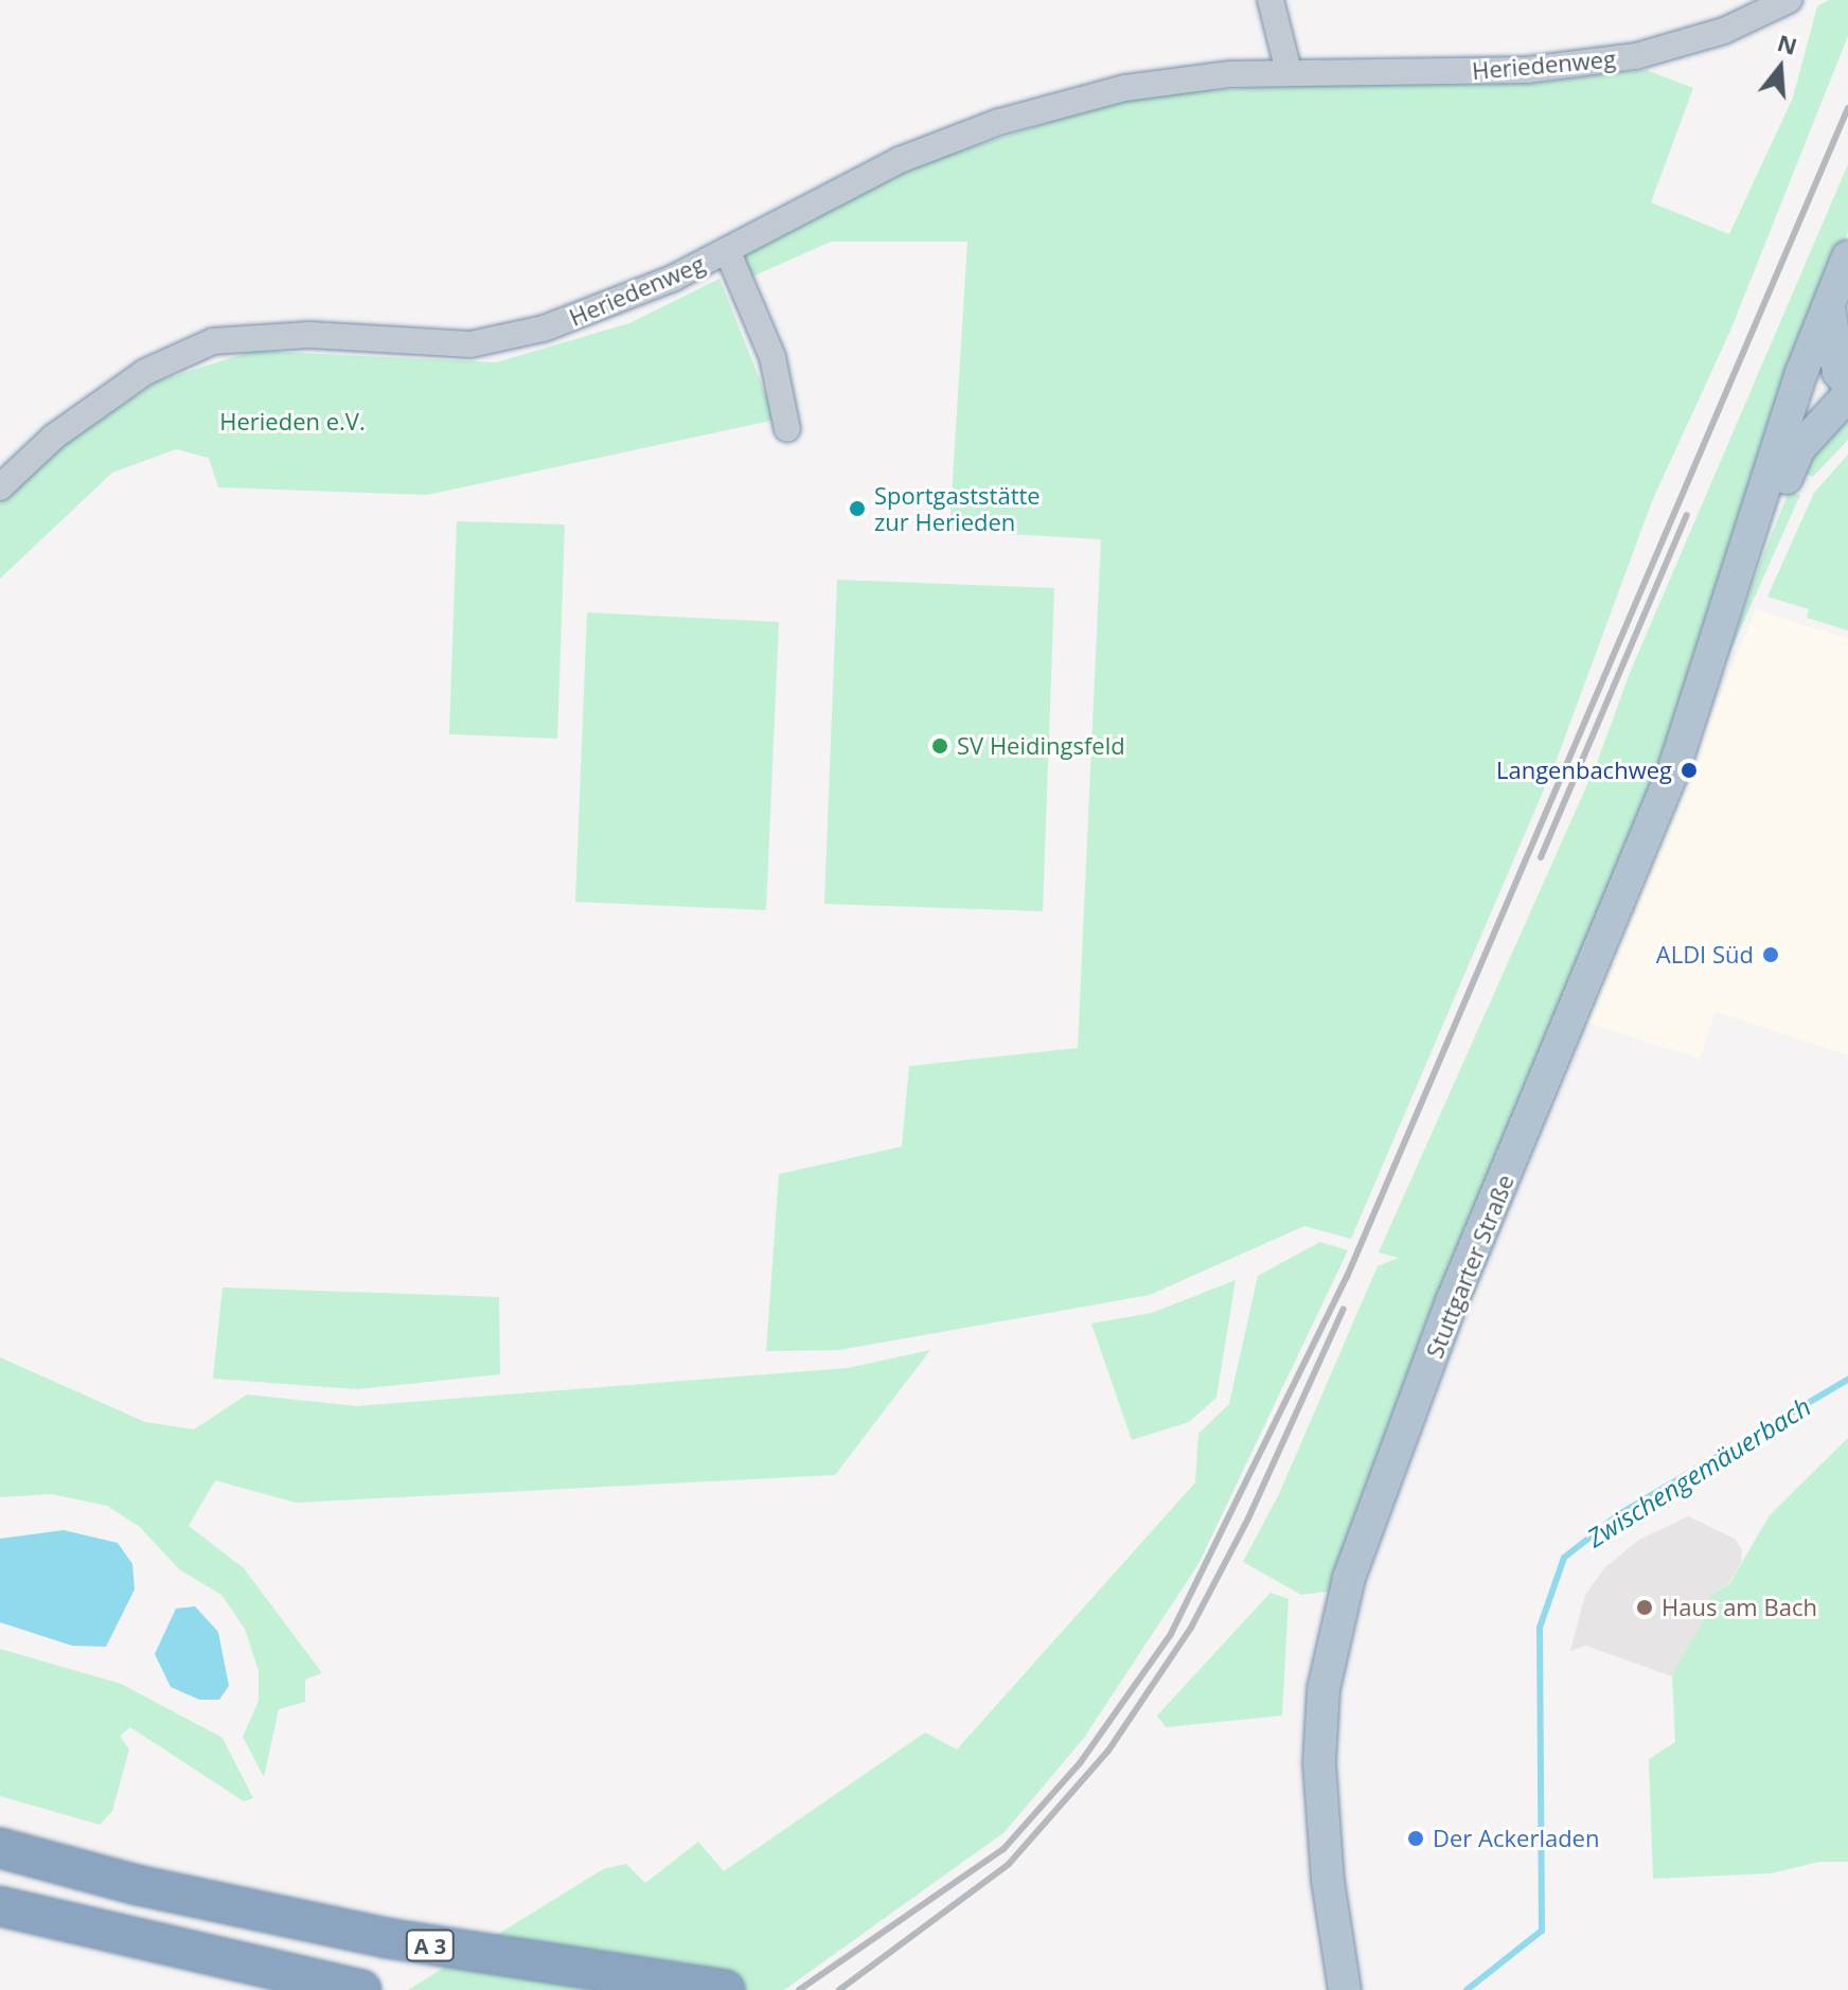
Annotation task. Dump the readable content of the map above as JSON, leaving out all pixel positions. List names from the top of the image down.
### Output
{
  "streets": {
    "highway": ["A 3"],
    "main road": ["Stuttgarter Straße"],
    "street": ["Heriedenweg"]
  },
  "water": ["Zwischengemäuerbach"],
  "parks": ["Herieden e.V."],
  "places": [
    "Sportgaststätte zur Herieden",
    "SV Heidingsfeld",
    "Langenbachweg",
    "ALDI Süd",
    "Haus am Bach",
    "Der Ackerladen"
  ],
  "north": "top"
}
